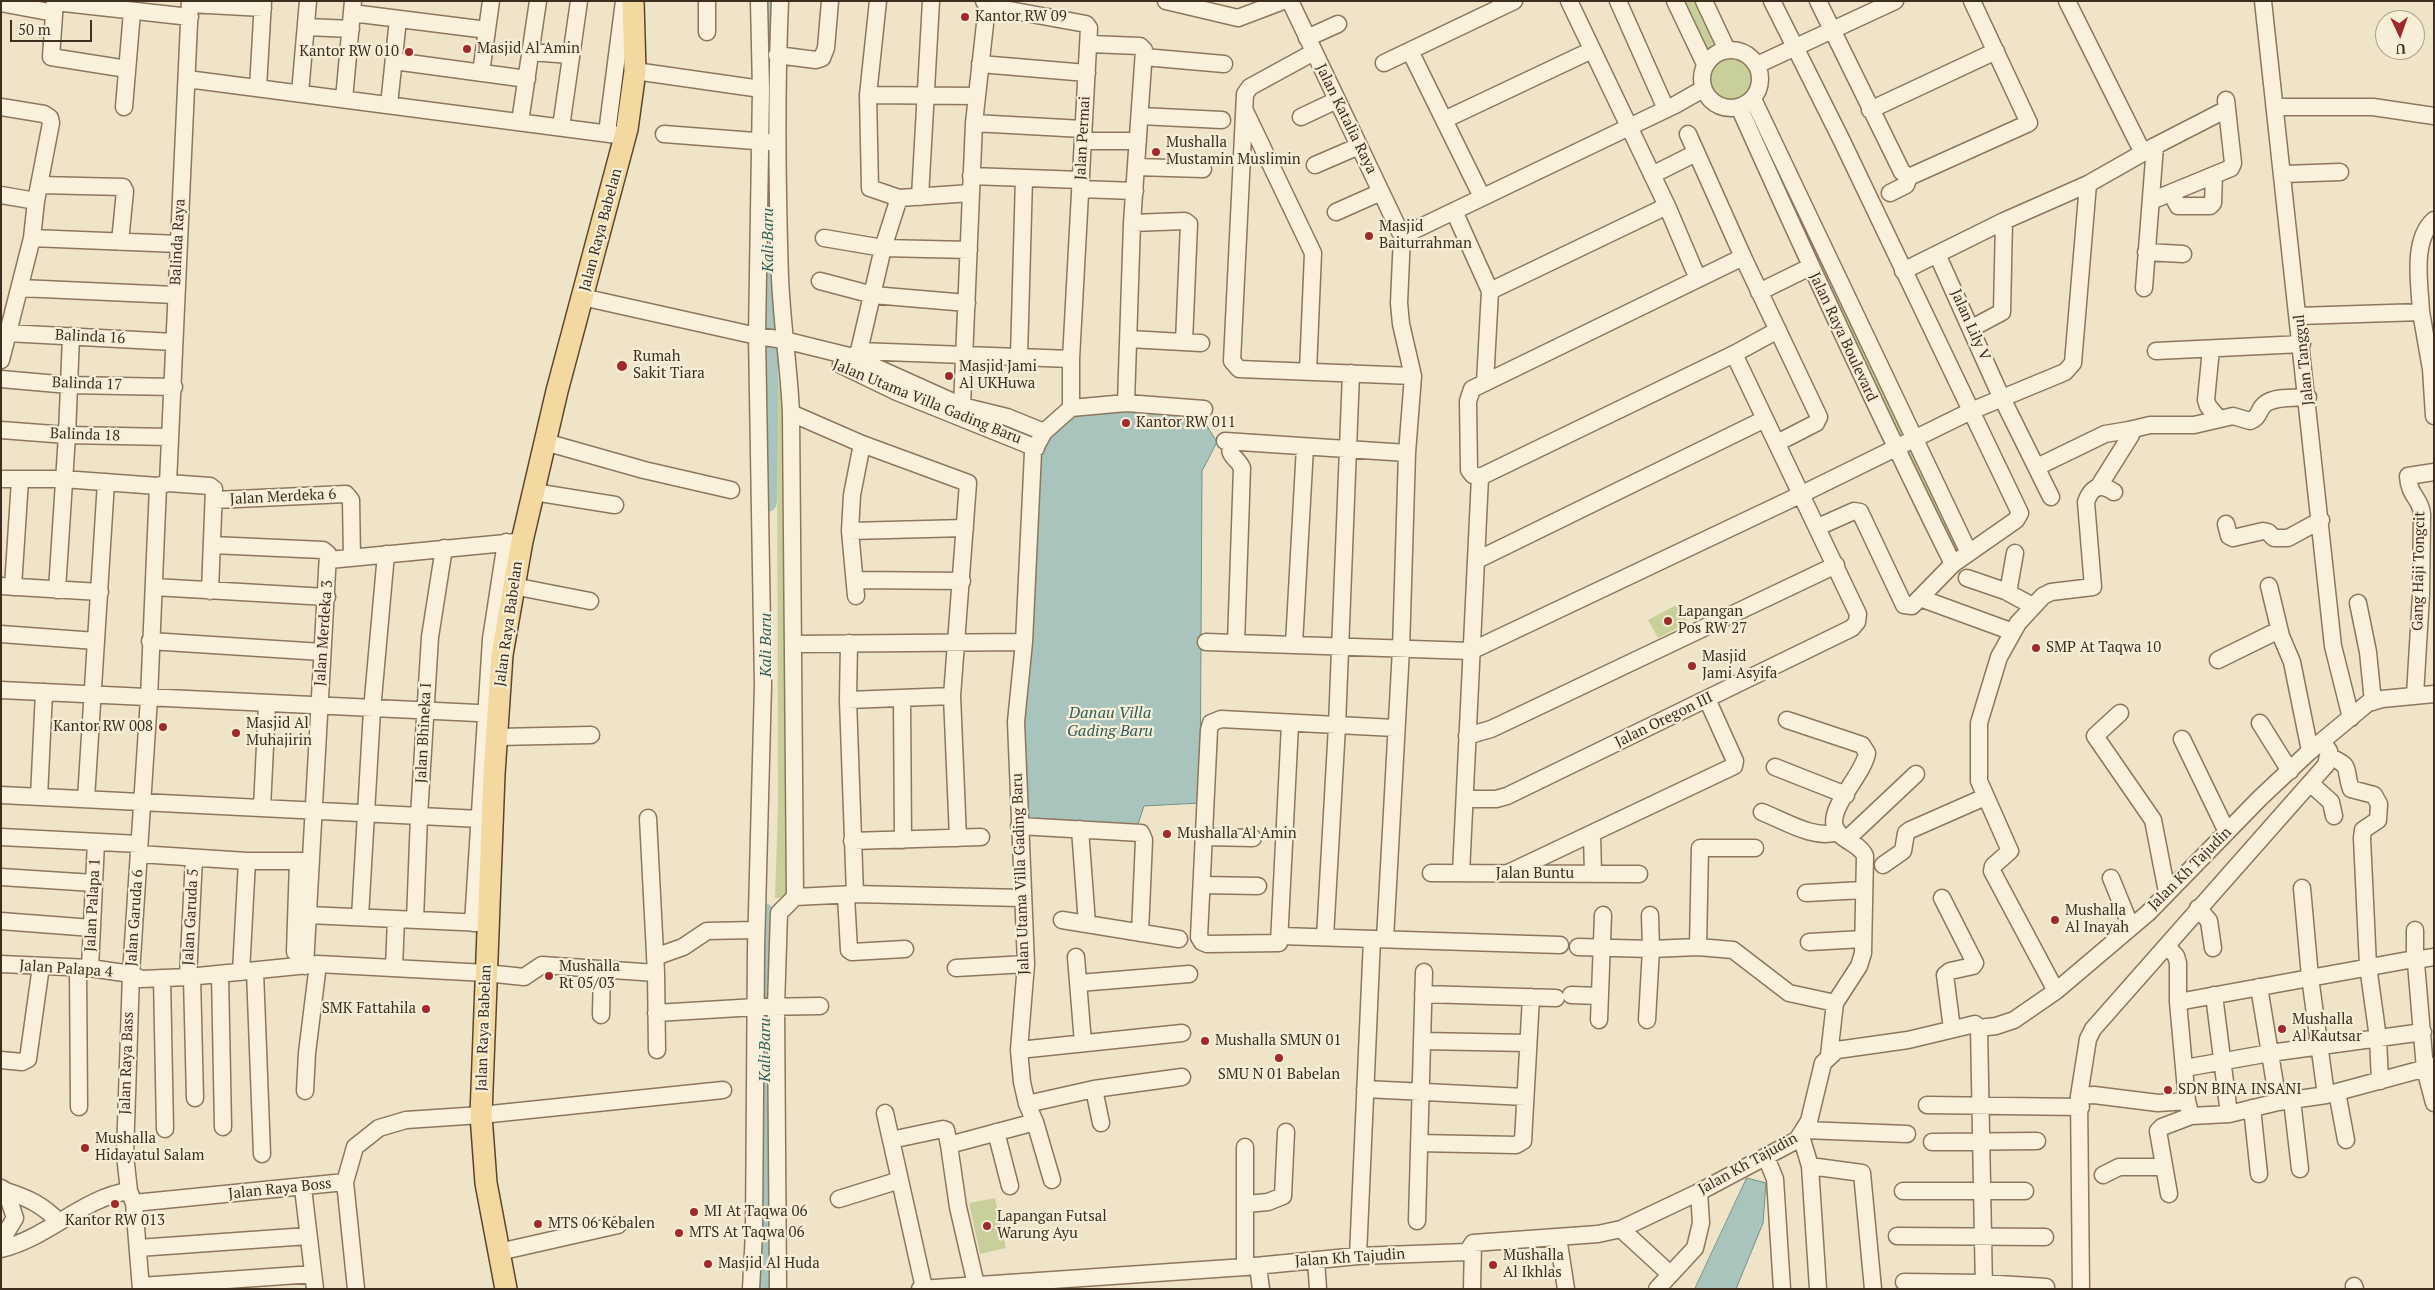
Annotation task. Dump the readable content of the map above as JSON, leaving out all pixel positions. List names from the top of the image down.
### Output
{
  "streets": {
    "main road": ["Jalan Raya Babelan"],
    "street": [
      "Jalan Katalia Raya",
      "Jalan Permai",
      "Balinda Raya",
      "Jalan Lily V",
      "Balinda 16",
      "Jalan Raya Boulevard",
      "Jalan Tanggul",
      "Balinda 17",
      "Jalan Utama Villa Gading Baru",
      "Balinda 18",
      "Jalan Merdeka 6",
      "Gang Haji Tongcit",
      "Jalan Merdeka 3",
      "Jalan Oregon III",
      "Jalan Bhineka I",
      "Jalan Kh Tajudin",
      "Jalan Buntu",
      "Jalan Palapa 1",
      "Jalan Garuda 5",
      "Jalan Garuda 6",
      "Jalan Palapa 4",
      "Jalan Raya Bass",
      "Jalan Raya Boss"
    ]
  },
  "crossings": [
    ["Jalan Raya Babelan", "Jalan Utama Villa Gading Baru"],
    ["Jalan Raya Babelan", "Jalan Palapa 4"],
    ["Jalan Raya Babelan", "Jalan Raya Boss"],
    ["Balinda Raya", "Balinda 16"],
    ["Balinda Raya", "Balinda 17"],
    ["Balinda Raya", "Balinda 18"],
    ["Balinda Raya", "Jalan Garuda 6"],
    ["Jalan Tanggul", "Jalan Kh Tajudin"],
    ["Gang Haji Tongcit", "Jalan Kh Tajudin"],
    ["Jalan Palapa 1", "Jalan Palapa 4"],
    ["Jalan Garuda 5", "Jalan Palapa 4"],
    ["Jalan Garuda 6", "Jalan Palapa 4"],
    ["Jalan Garuda 6", "Jalan Raya Bass"],
    ["Jalan Palapa 4", "Jalan Raya Bass"],
    ["Jalan Raya Bass", "Jalan Raya Boss"]
  ],
  "water": ["Kali Baru", "Danau Villa Gading Baru"],
  "places": [
    "Kantor RW 09",
    "Masjid Al Amin",
    "Kantor RW 010",
    "Mushalla Mustamin Muslimin",
    "Masjid Baiturrahman",
    "Rumah Sakit Tiara",
    "Masjid Jami Al UKHuwa",
    "Kantor RW 011",
    "Lapangan Pos RW 27",
    "SMP At Taqwa 10",
    "Masjid Jami Asyifa",
    "Kantor RW 008",
    "Masjid Al Muhajirin",
    "Mushalla Al Amin",
    "Mushalla Al Inayah",
    "Mushalla Rt 05/03",
    "SMK Fattahila",
    "Mushalla Al Kautsar",
    "Mushalla SMUN 01",
    "SMU N 01 Babelan",
    "SDN BINA INSANI",
    "Mushalla Hidayatul Salam",
    "Kantor RW 013",
    "MI At Taqwa 06",
    "MTS 06 Kebalen",
    "Lapangan Futsal Warung Ayu",
    "MTS At Taqwa 06",
    "Masjid Al Huda",
    "Mushalla Al Ikhlas"
  ],
  "scale_bar": "50 m",
  "north": "bottom"
}
